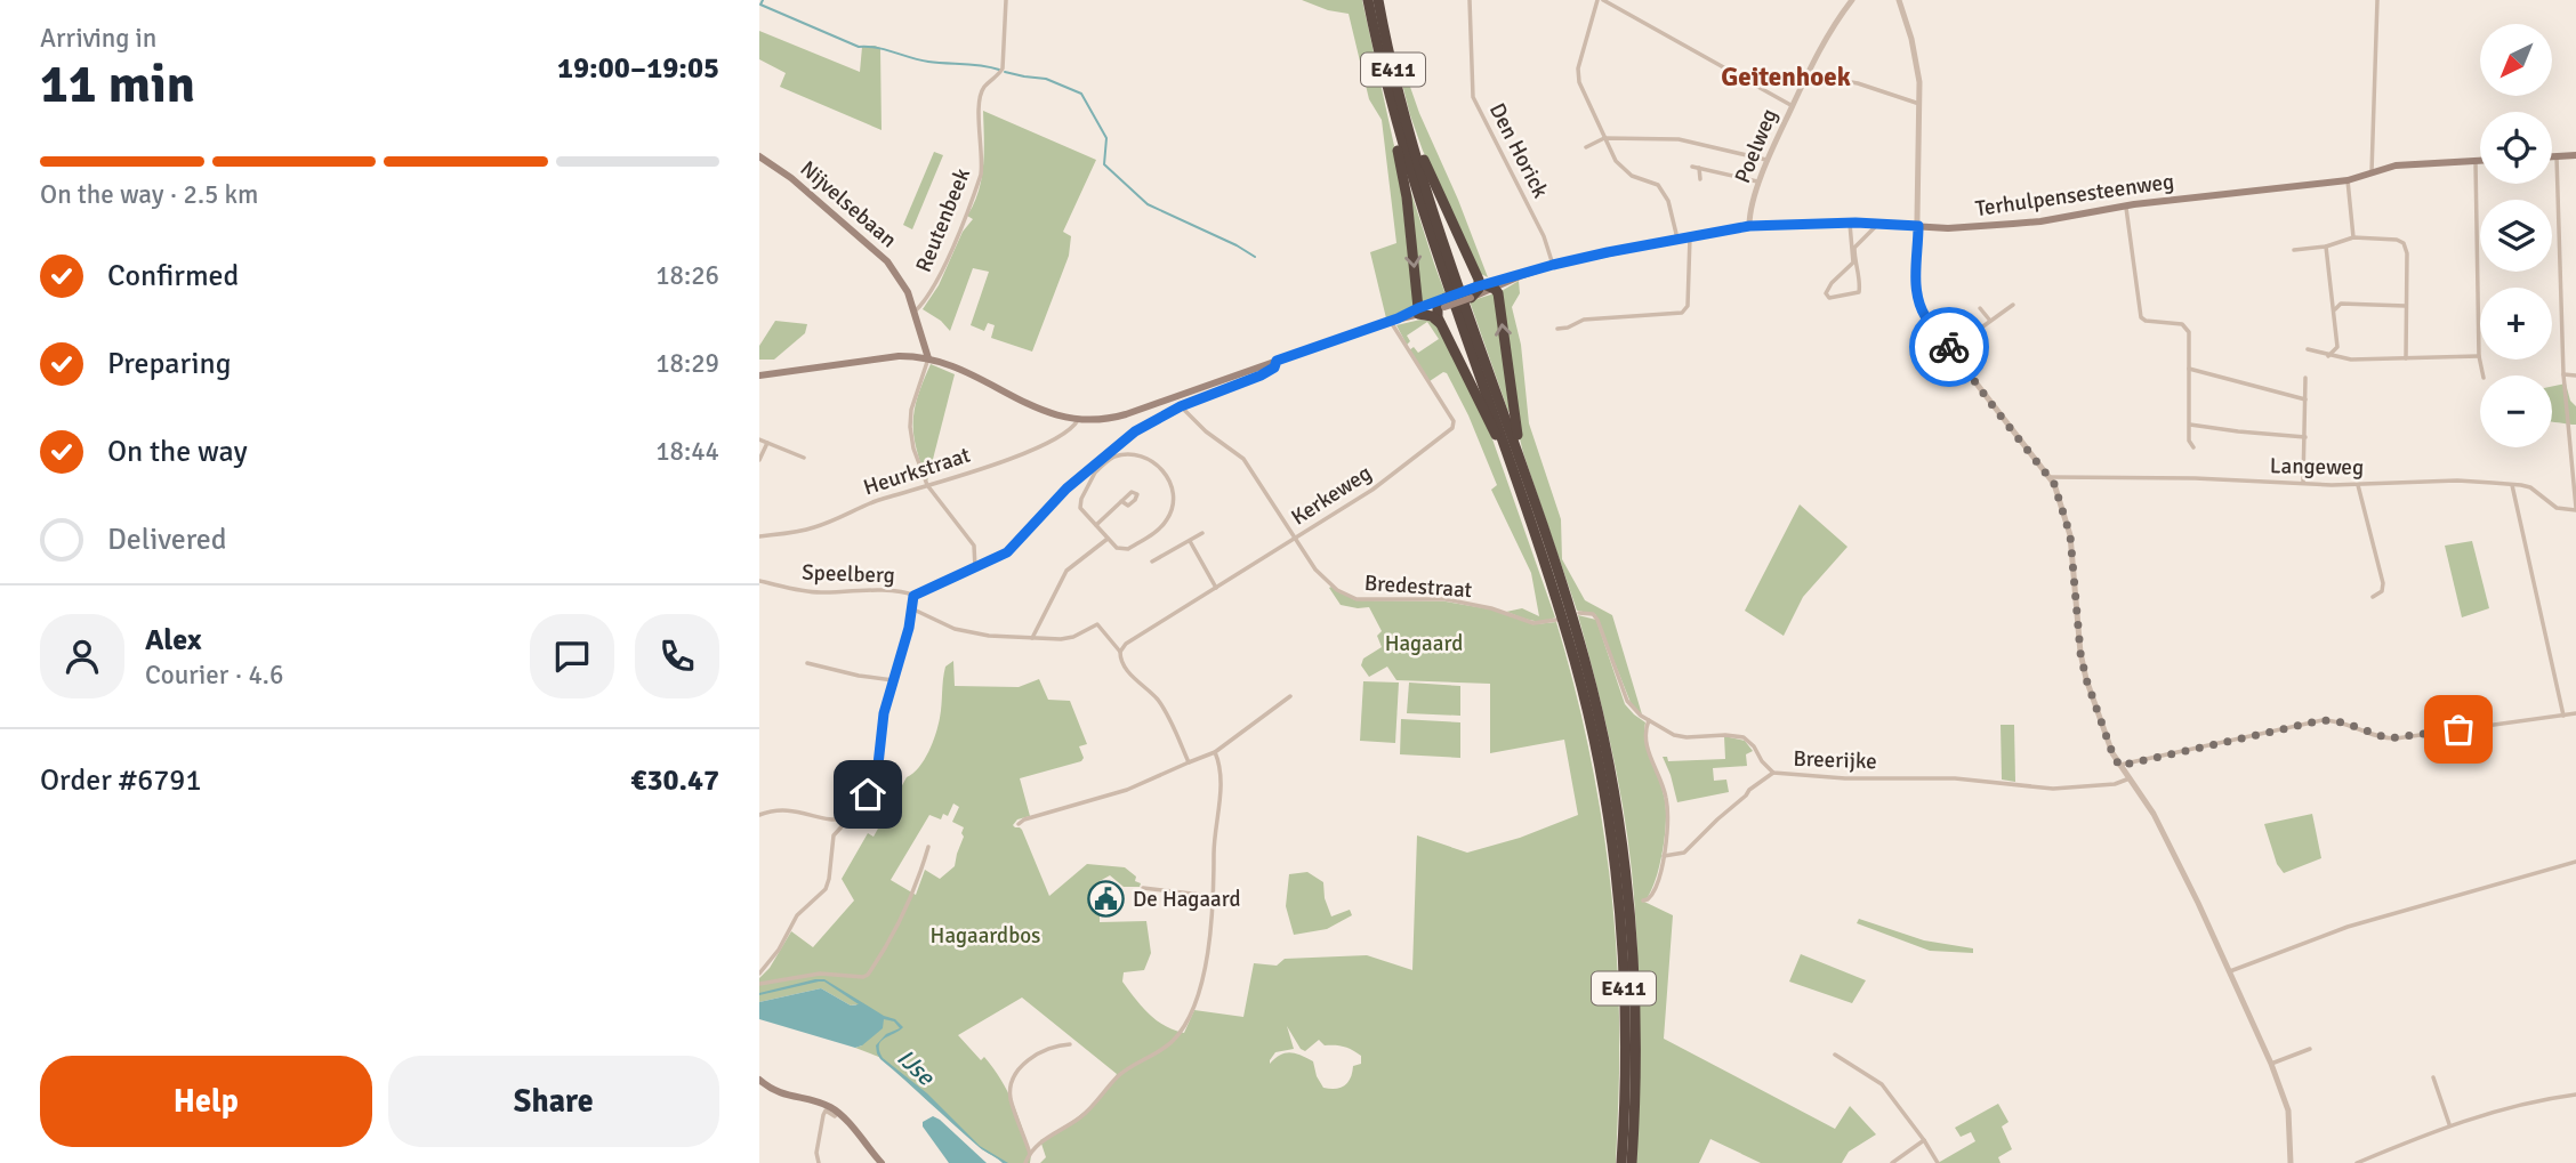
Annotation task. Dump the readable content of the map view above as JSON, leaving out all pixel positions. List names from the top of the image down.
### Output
{
  "streets": {
    "highway": ["E411"],
    "main road": ["Terhulpensesteenweg", "Nijvelsebaan"],
    "street": [
      "Poelweg",
      "Den Horick",
      "Reutenbeek",
      "Langeweg",
      "Heurkstraat",
      "Kerkeweg",
      "Speelberg",
      "Bredestraat",
      "Breerijke"
    ]
  },
  "crossings": [
    ["Poelweg", "Terhulpensesteenweg"],
    ["Den Horick", "Terhulpensesteenweg"],
    ["Terhulpensesteenweg", "Nijvelsebaan"],
    ["Terhulpensesteenweg", "Heurkstraat"],
    ["Terhulpensesteenweg", "Kerkeweg"],
    ["Terhulpensesteenweg", "Speelberg"],
    ["Nijvelsebaan", "Reutenbeek"],
    ["Kerkeweg", "Bredestraat"],
    ["Speelberg", "Bredestraat"]
  ],
  "districts": ["Geitenhoek"],
  "water": ["IJse"],
  "parks": ["Hagaard", "Hagaardbos"],
  "places": {
    "public building": ["De Hagaard"]
  },
  "north": "bottom left",
  "page": {
    "heading": ["11 min", "Arriving in", "19:00–19:05"],
    "panel": [
      "Alex",
      "Courier · 4.6",
      "Order #6791",
      "€30.47"
    ],
    "map_buttons": ["+", "−"],
    "bar": "On the way · 2.5 km",
    "list": [
      ["Confirmed", "18:26"],
      ["Preparing", "18:29"],
      ["On the way", "18:44"],
      "Delivered"
    ],
    "buttons": ["Help", "Share"]
  }
}
